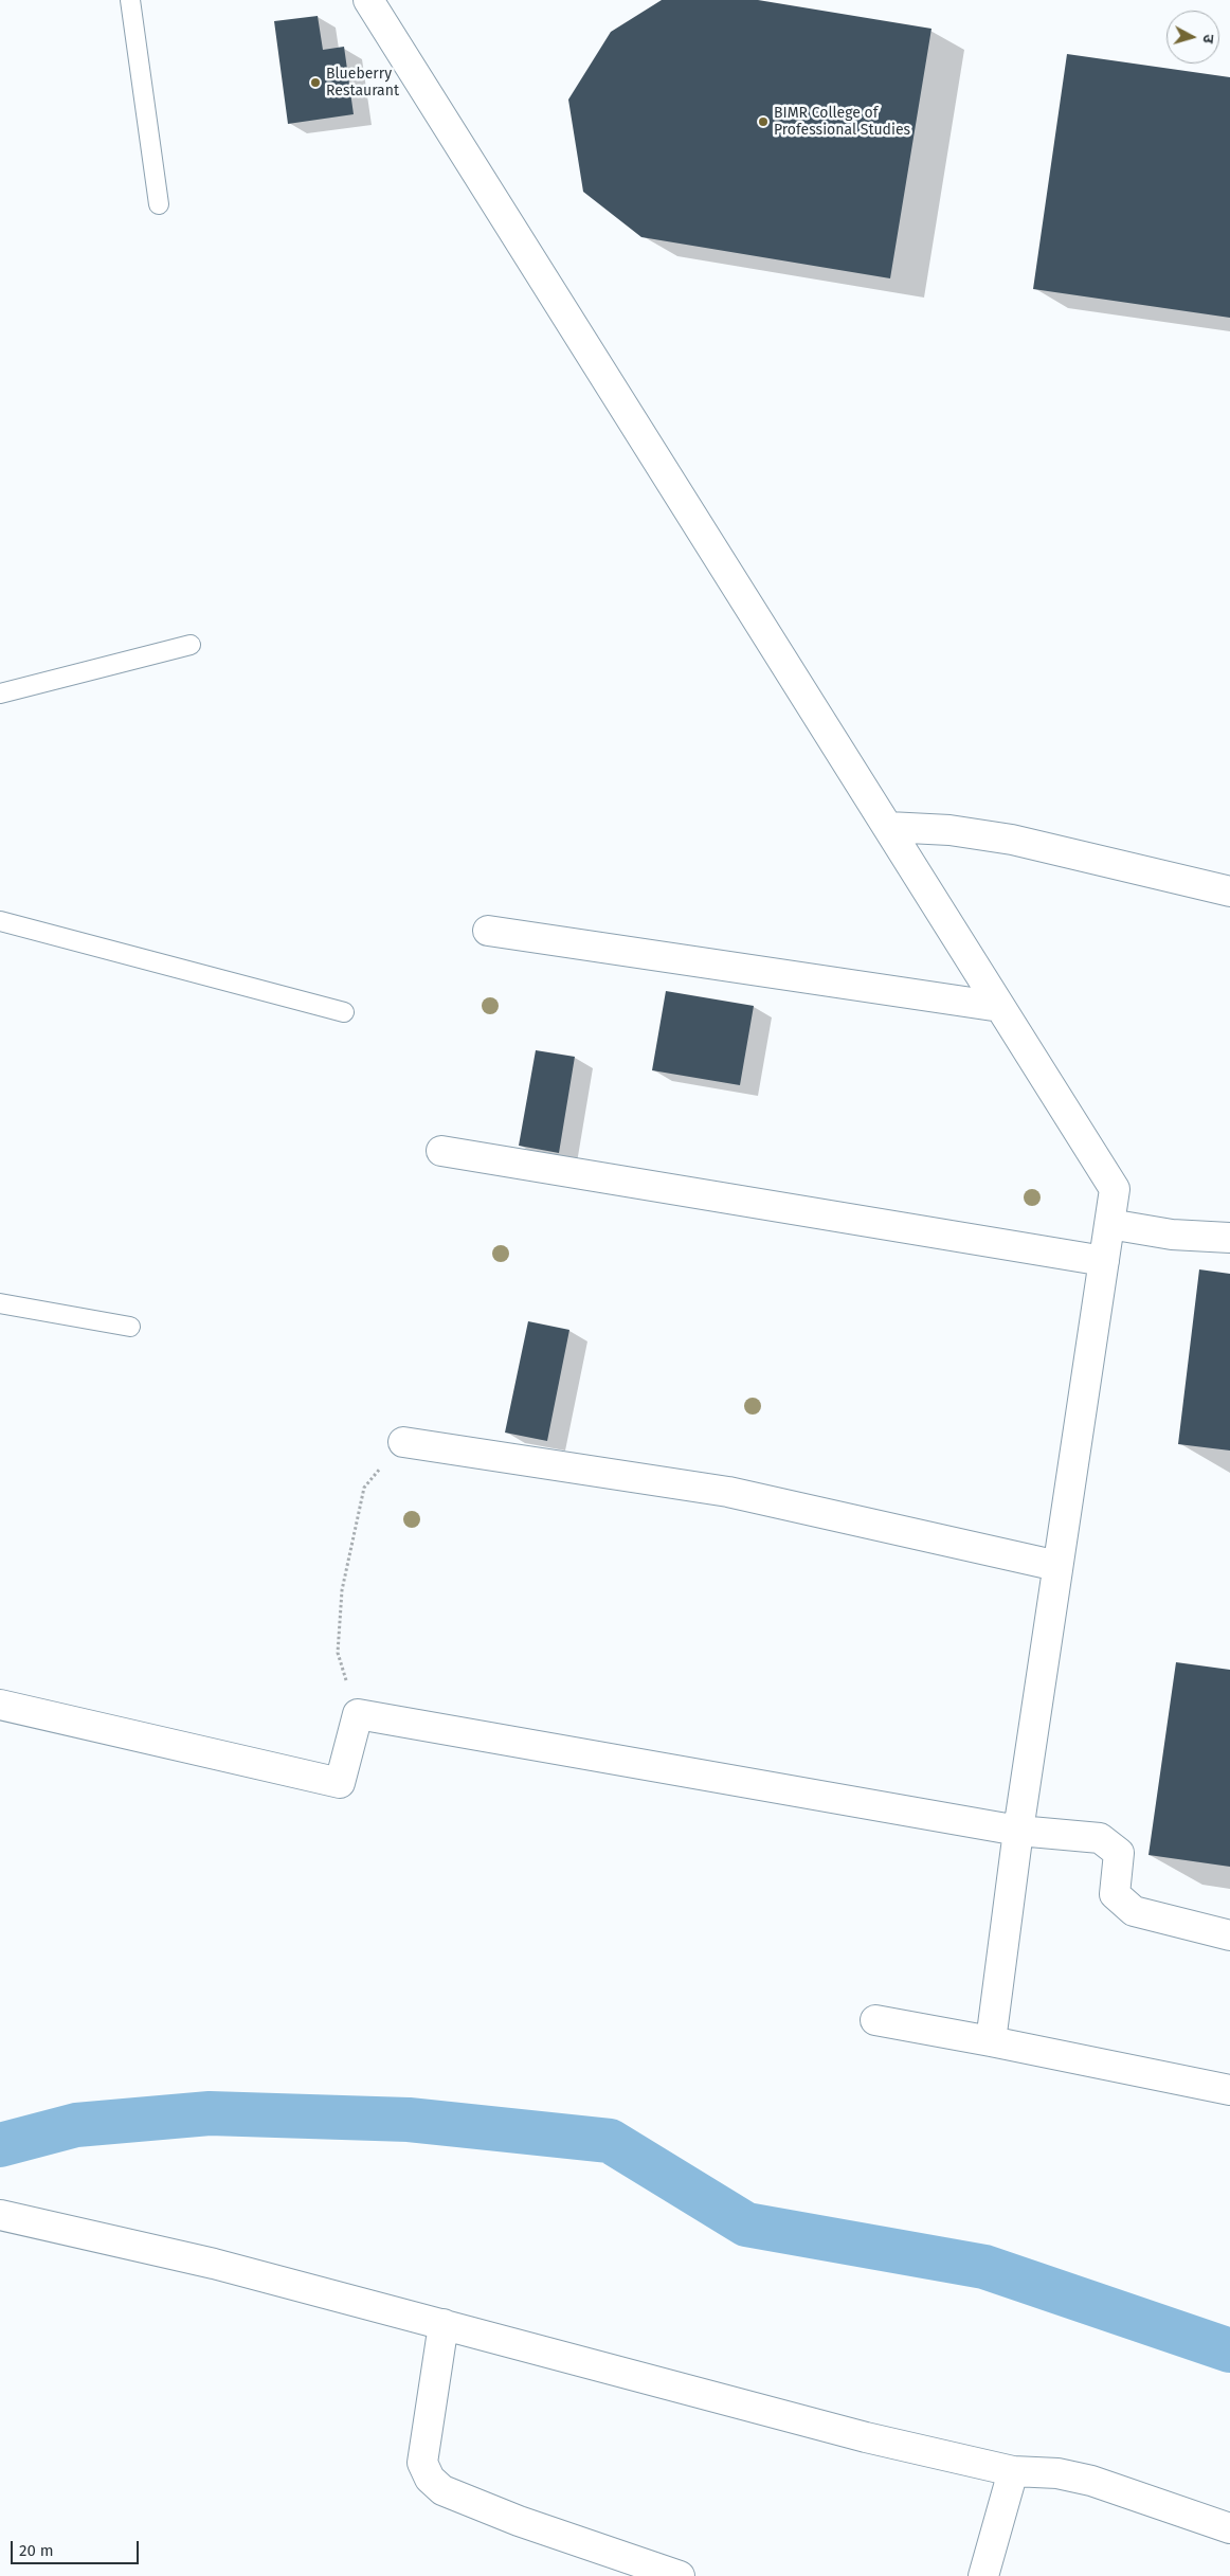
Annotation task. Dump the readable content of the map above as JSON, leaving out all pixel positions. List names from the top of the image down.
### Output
{
  "places": ["Blueberry Restaurant", "BIMR College of Professional Studies"],
  "scale_bar": "20 m",
  "north": "right"
}
